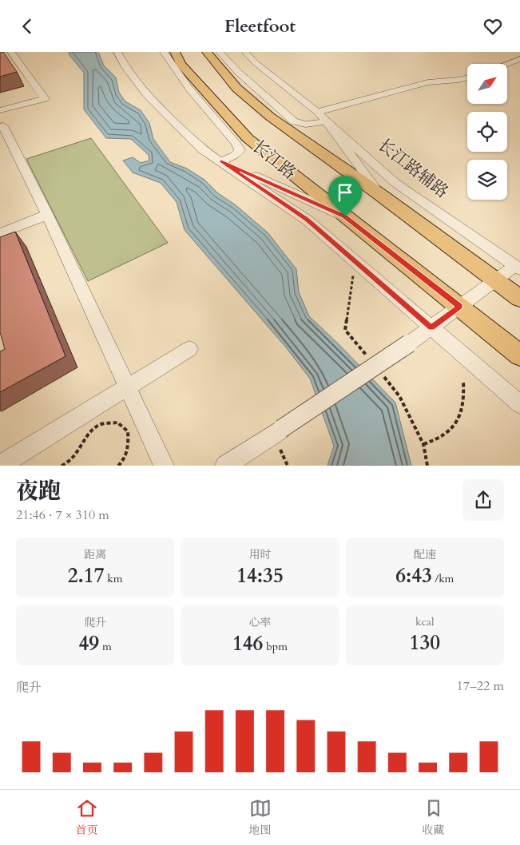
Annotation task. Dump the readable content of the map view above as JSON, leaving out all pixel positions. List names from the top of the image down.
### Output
{
  "streets": {
    "main road": ["长江路"],
    "street": ["长江路辅路"]
  },
  "north": "top right",
  "page": {
    "header": "Fleetfoot",
    "heading": ["夜跑", "21:46 · 7 × 310 m"],
    "stats": [
      ["距离", "2.17 km"],
      ["用时", "14:35"],
      ["配速", "6:43 /km"],
      ["爬升", "49 m"],
      ["心率", "146 bpm"],
      ["kcal", "130"]
    ],
    "chart": ["爬升", "17–22 m"],
    "tabs": ["首页", "地图", "收藏"]
  }
}
